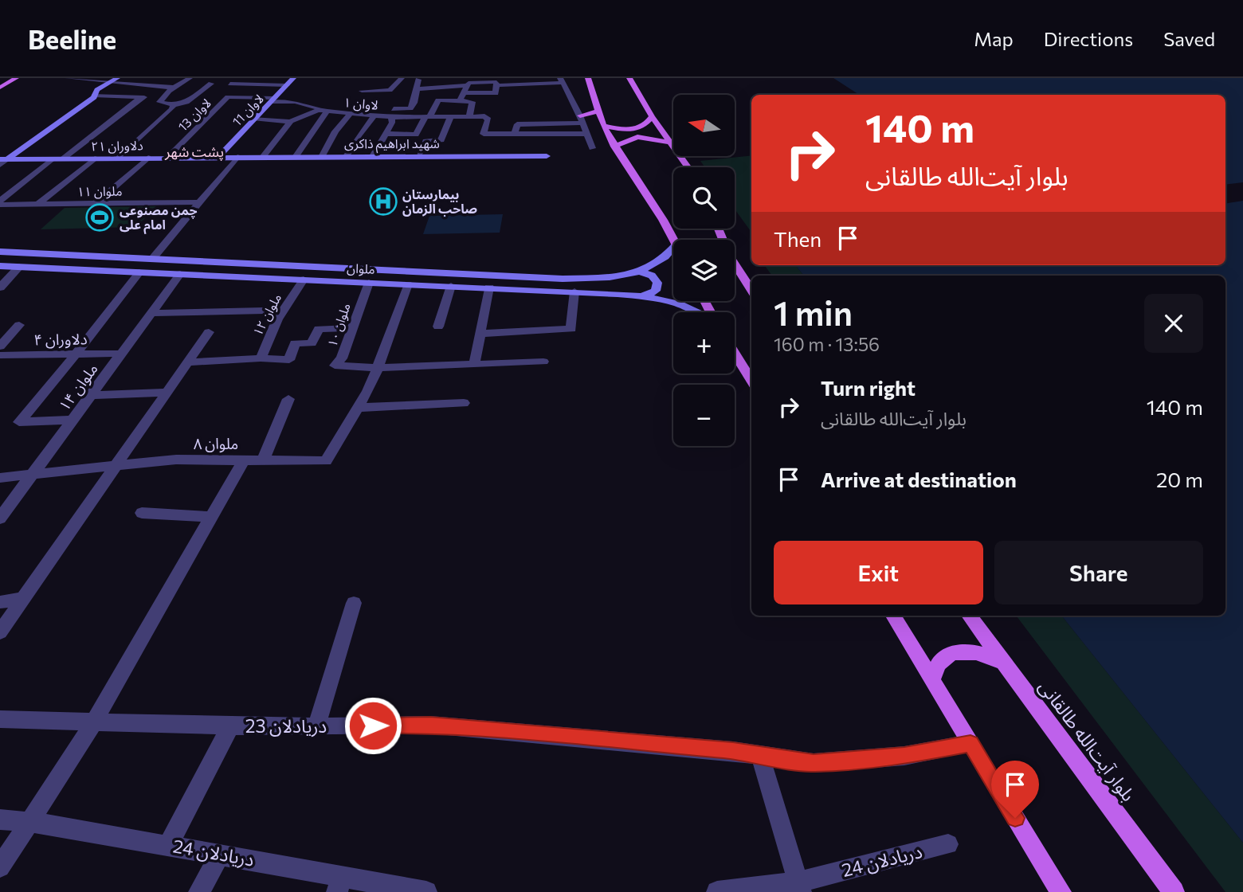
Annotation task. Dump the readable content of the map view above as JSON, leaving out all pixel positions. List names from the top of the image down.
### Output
{
  "streets": {
    "main road": [
      "لاوان 11",
      "شهید ابراهیم ذاکری",
      "دلاوران ۲۱",
      "ملوان",
      "بلوار آیت‌الله طالقانی"
    ],
    "street": [
      "لاوان ۱",
      "لاوان 13",
      "ملوان ۱۱",
      "ملوان ۱۲",
      "ملوان ۱۰",
      "دلاوران ۴",
      "ملوان ۱۴",
      "ملوان ۸",
      "دریادلان 23",
      "دریادلان 24"
    ]
  },
  "crossings": [
    ["لاوان ۱", "لاوان 13"],
    ["لاوان ۱", "شهید ابراهیم ذاکری"],
    ["لاوان 11", "لاوان 13"],
    ["لاوان 11", "دلاوران ۲۱"],
    ["لاوان 13", "دلاوران ۲۱"],
    ["شهید ابراهیم ذاکری", "دلاوران ۲۱"],
    ["ملوان", "ملوان ۱۲"],
    ["ملوان", "ملوان ۱۰"],
    ["ملوان", "ملوان ۱۴"],
    ["ملوان", "ملوان ۸"],
    ["ملوان ۱۰", "ملوان ۸"],
    ["دلاوران ۴", "ملوان ۱۴"],
    ["ملوان ۱۴", "ملوان ۸"]
  ],
  "districts": ["پشت شهر"],
  "places": {
    "hospital": ["بیمارستان صاحب الزمان"],
    "sports": ["چمن مصنوعی امام علی"]
  },
  "north": "left",
  "page": {
    "header": "Beeline",
    "nav": ["Map", "Directions", "Saved"],
    "map_buttons": ["+", "−"],
    "turn": ["140 m", "بلوار آیت‌الله طالقانی"],
    "then": "Then",
    "heading": ["1 min", "160 m · 13:56"],
    "list": [
      {
        "name": "Turn right",
        "note": "بلوار آیت‌الله طالقانی",
        "value": "140 m"
      },
      {
        "name": "Arrive at destination",
        "value": "20 m"
      }
    ],
    "buttons": ["Exit", "Share"]
  }
}
